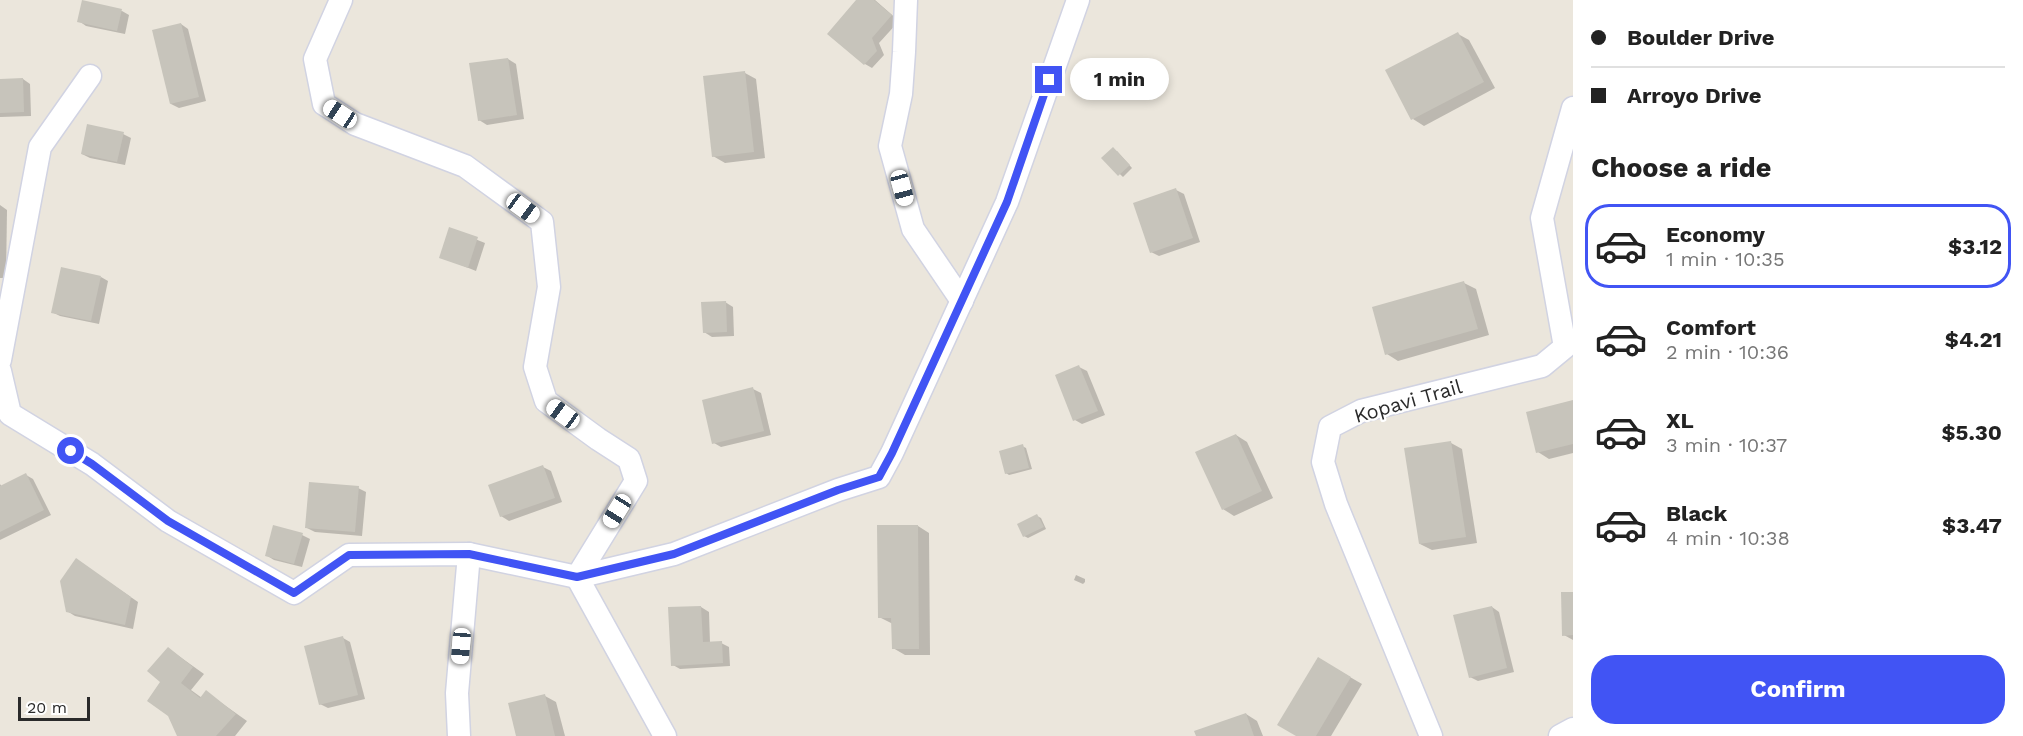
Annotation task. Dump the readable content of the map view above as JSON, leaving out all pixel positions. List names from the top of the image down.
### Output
{
  "streets": {
    "street": ["Kopavi Trail"]
  },
  "scale_bar": "20 m",
  "page": {
    "banner": ["Boulder Drive", "Arroyo Drive"],
    "bubble": "1 min",
    "heading": "Choose a ride",
    "list": [
      {
        "name": "Economy",
        "note": "1 min · 10:35",
        "value": "$3.12"
      },
      {
        "name": "Comfort",
        "note": "2 min · 10:36",
        "value": "$4.21"
      },
      {
        "name": "XL",
        "note": "3 min · 10:37",
        "value": "$5.30"
      },
      {
        "name": "Black",
        "note": "4 min · 10:38",
        "value": "$3.47"
      }
    ],
    "buttons": "Confirm",
    "scale": "20 m"
  }
}
